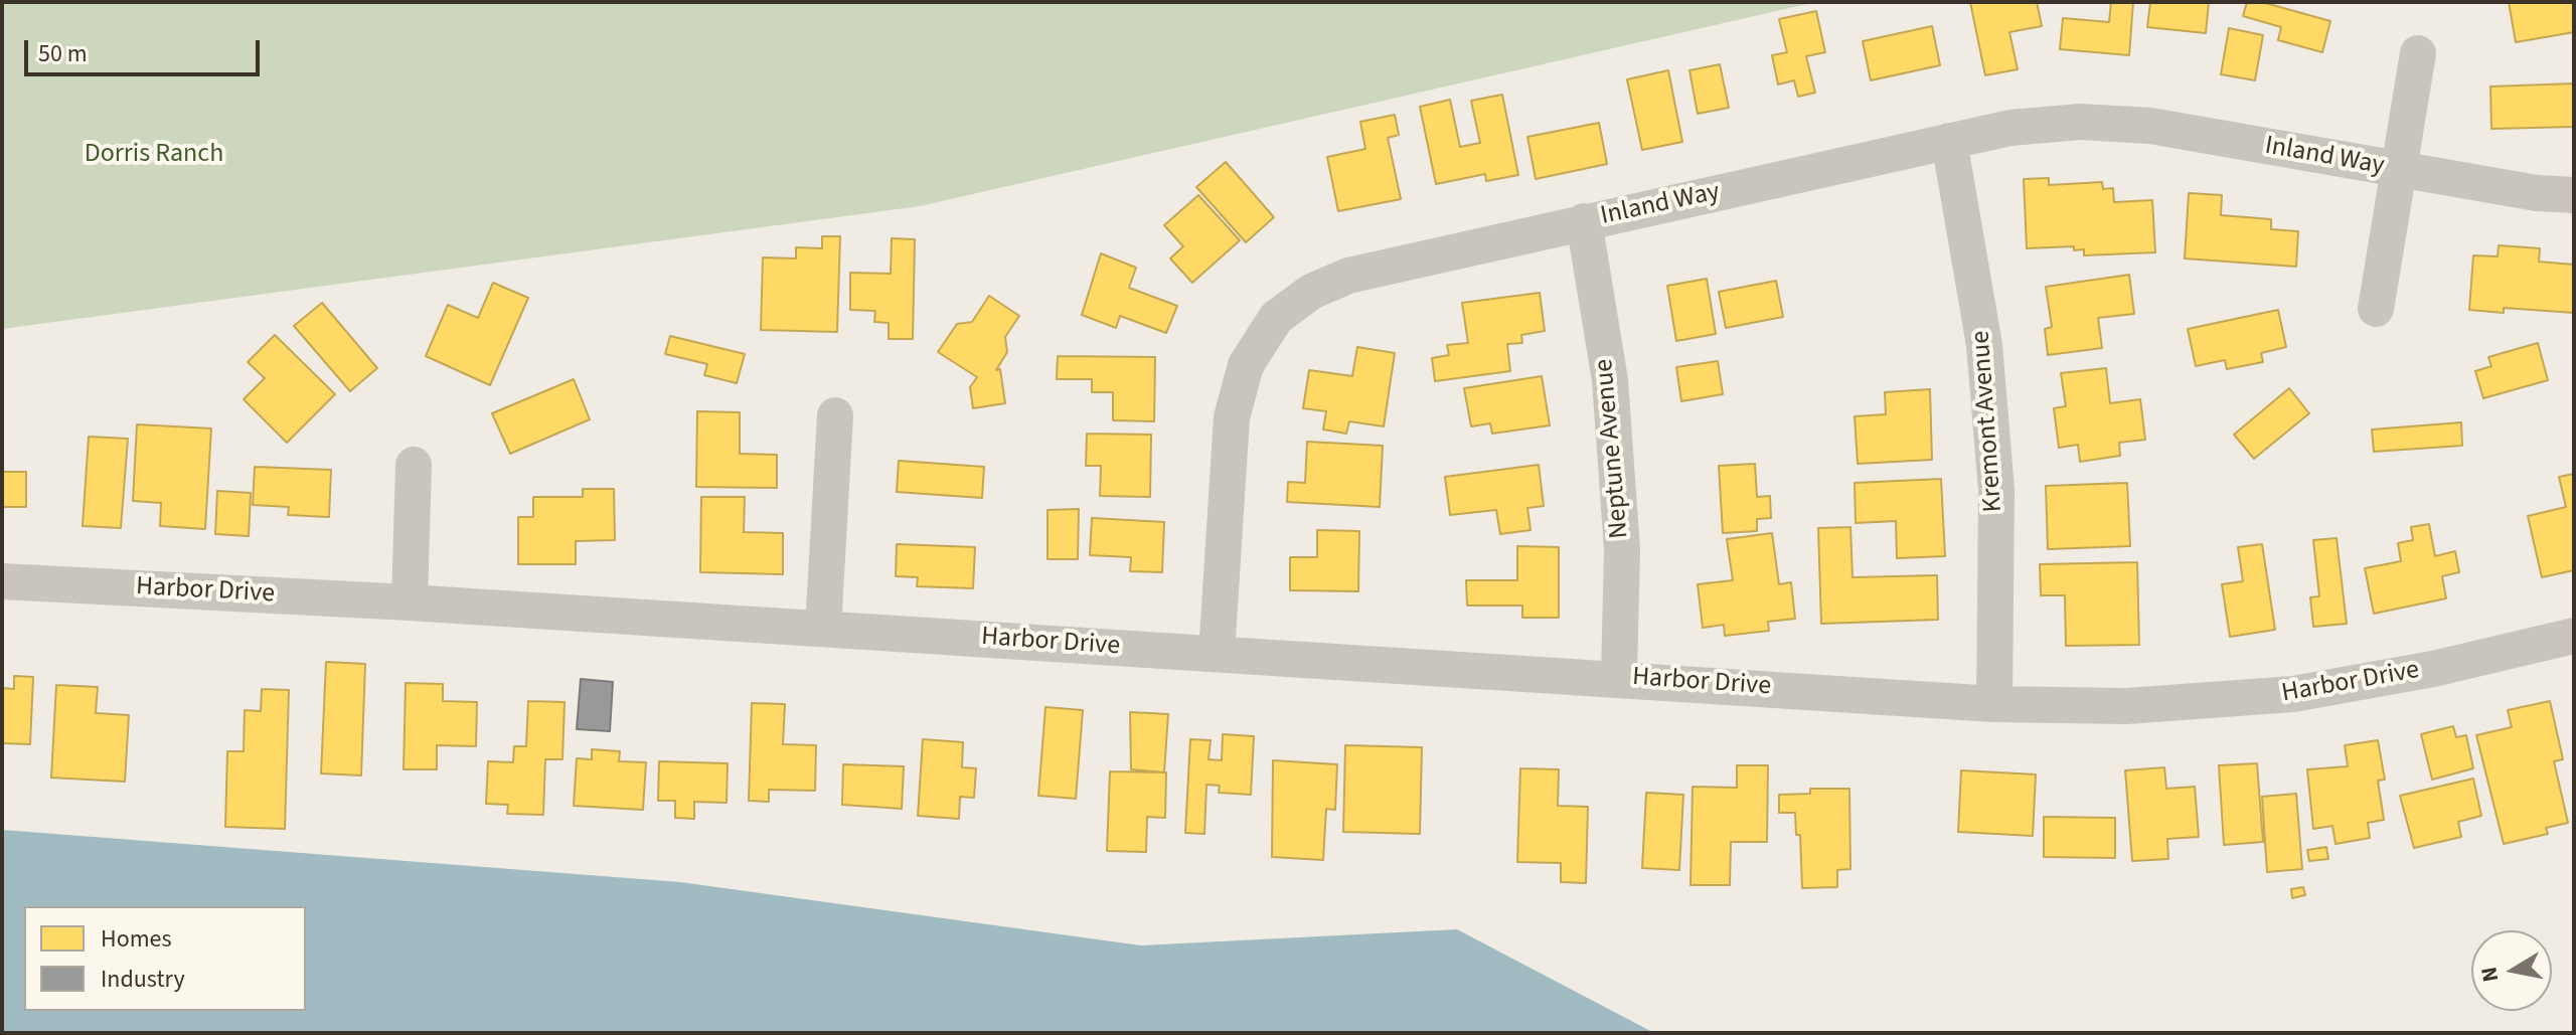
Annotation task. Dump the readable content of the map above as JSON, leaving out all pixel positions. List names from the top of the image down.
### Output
{
  "streets": {
    "street": [
      "Inland Way",
      "Kremont Avenue",
      "Neptune Avenue",
      "Harbor Drive"
    ]
  },
  "crossings": [
    ["Inland Way", "Kremont Avenue"],
    ["Inland Way", "Neptune Avenue"],
    ["Inland Way", "Harbor Drive"],
    ["Kremont Avenue", "Harbor Drive"],
    ["Neptune Avenue", "Harbor Drive"]
  ],
  "parks": ["Dorris Ranch"],
  "legend": ["Homes", "Industry"],
  "scale_bar": "50 m",
  "north": "left"
}
